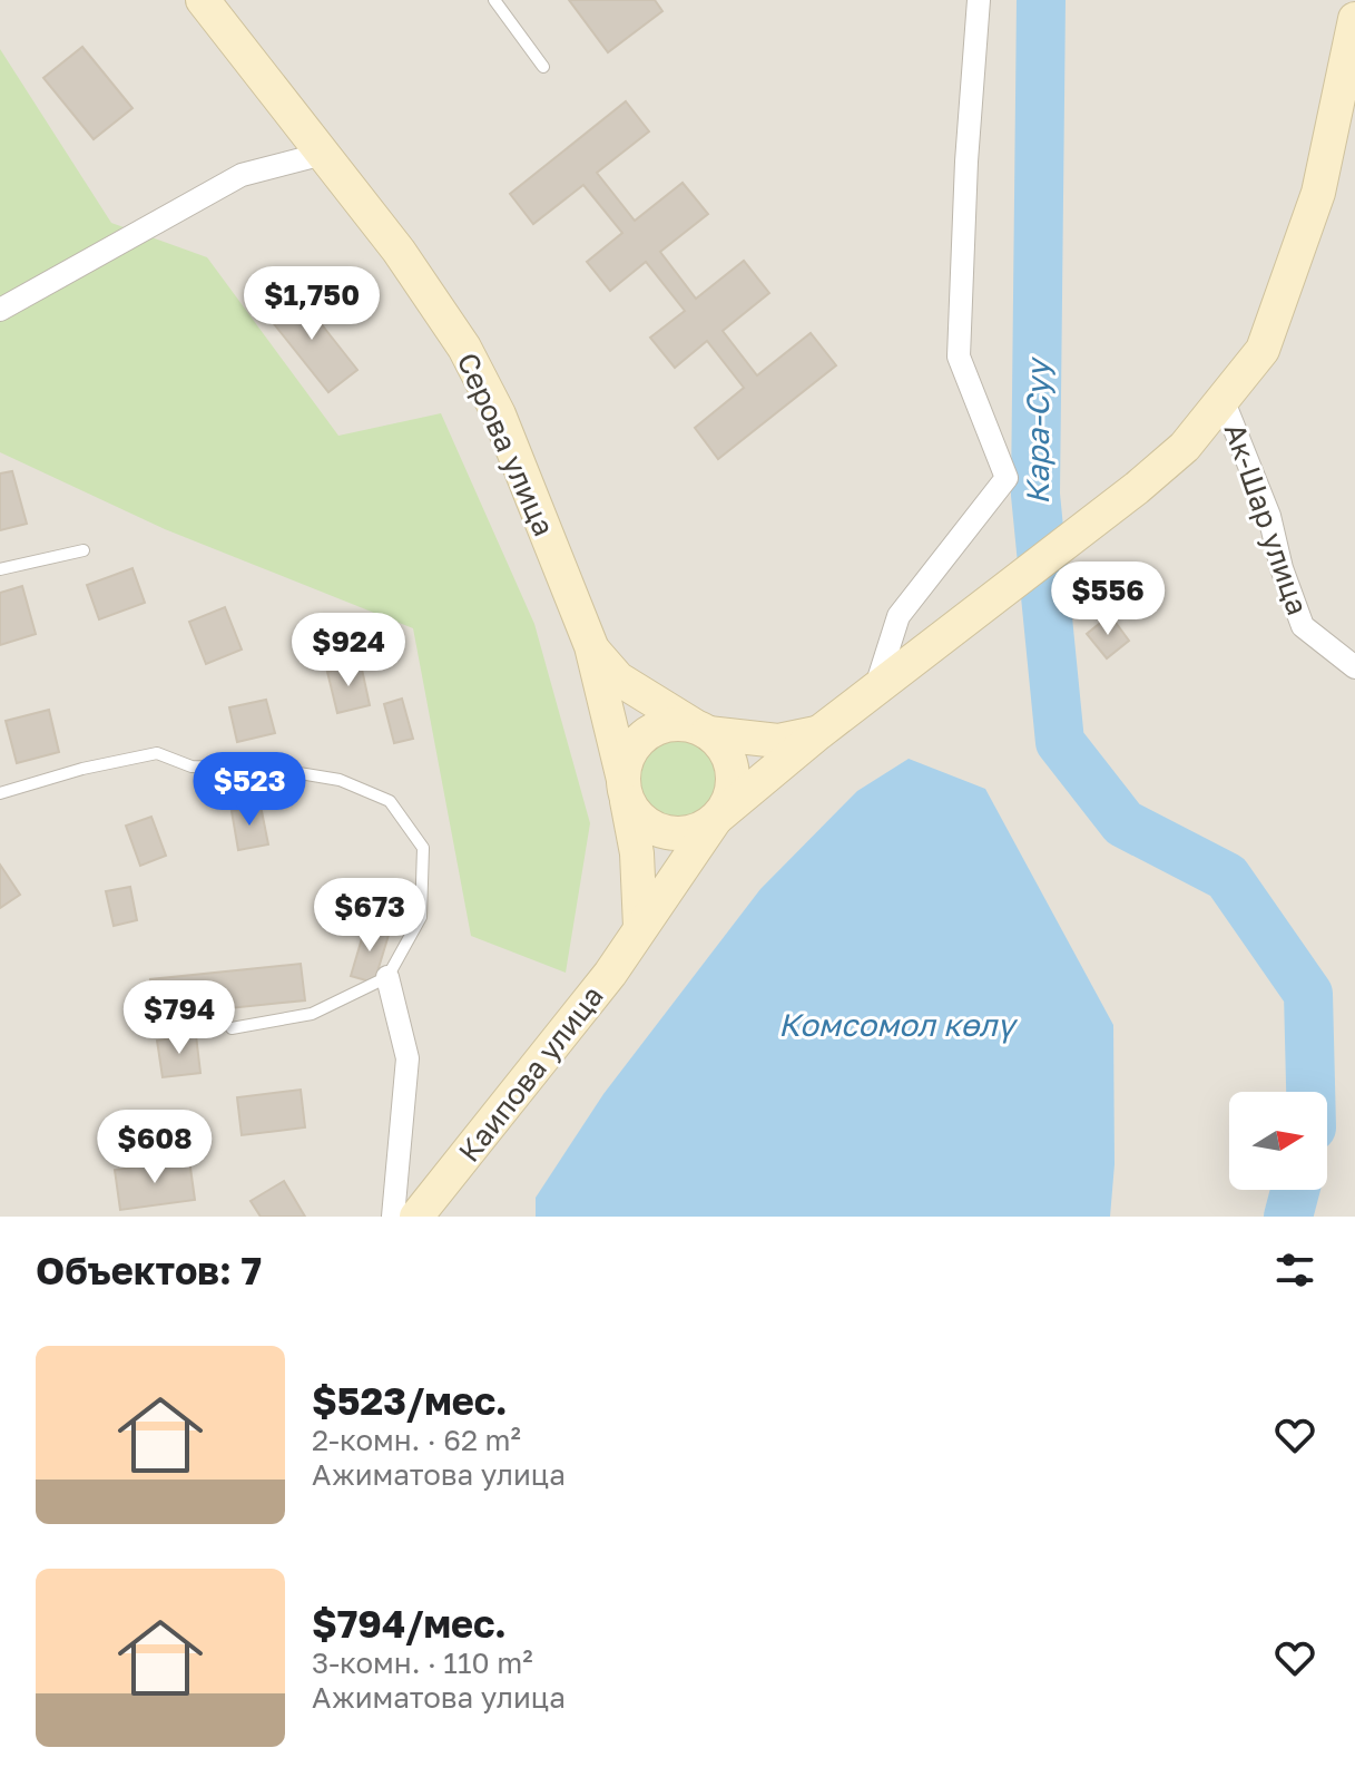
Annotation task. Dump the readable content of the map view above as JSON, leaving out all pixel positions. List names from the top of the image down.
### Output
{
  "streets": {
    "main road": ["Серова улица", "Каипова улица"],
    "street": ["Ак-Шар улица"]
  },
  "crossings": [
    ["Серова улица", "Каипова улица"]
  ],
  "water": ["Кара-Суу", "Комсомол көлү"],
  "north": "right",
  "page": {
    "price": [
      "$1,750",
      "$556",
      "$924",
      "$523",
      "$673",
      "$794",
      "$608"
    ],
    "heading": "Объектов: 7",
    "list": [
      {
        "name": "$523/мес.",
        "note": "2-комн. · 62 m² · Ажиматова улица"
      },
      {
        "name": "$794/мес.",
        "note": "3-комн. · 110 m² · Ажиматова улица"
      }
    ]
  }
}
